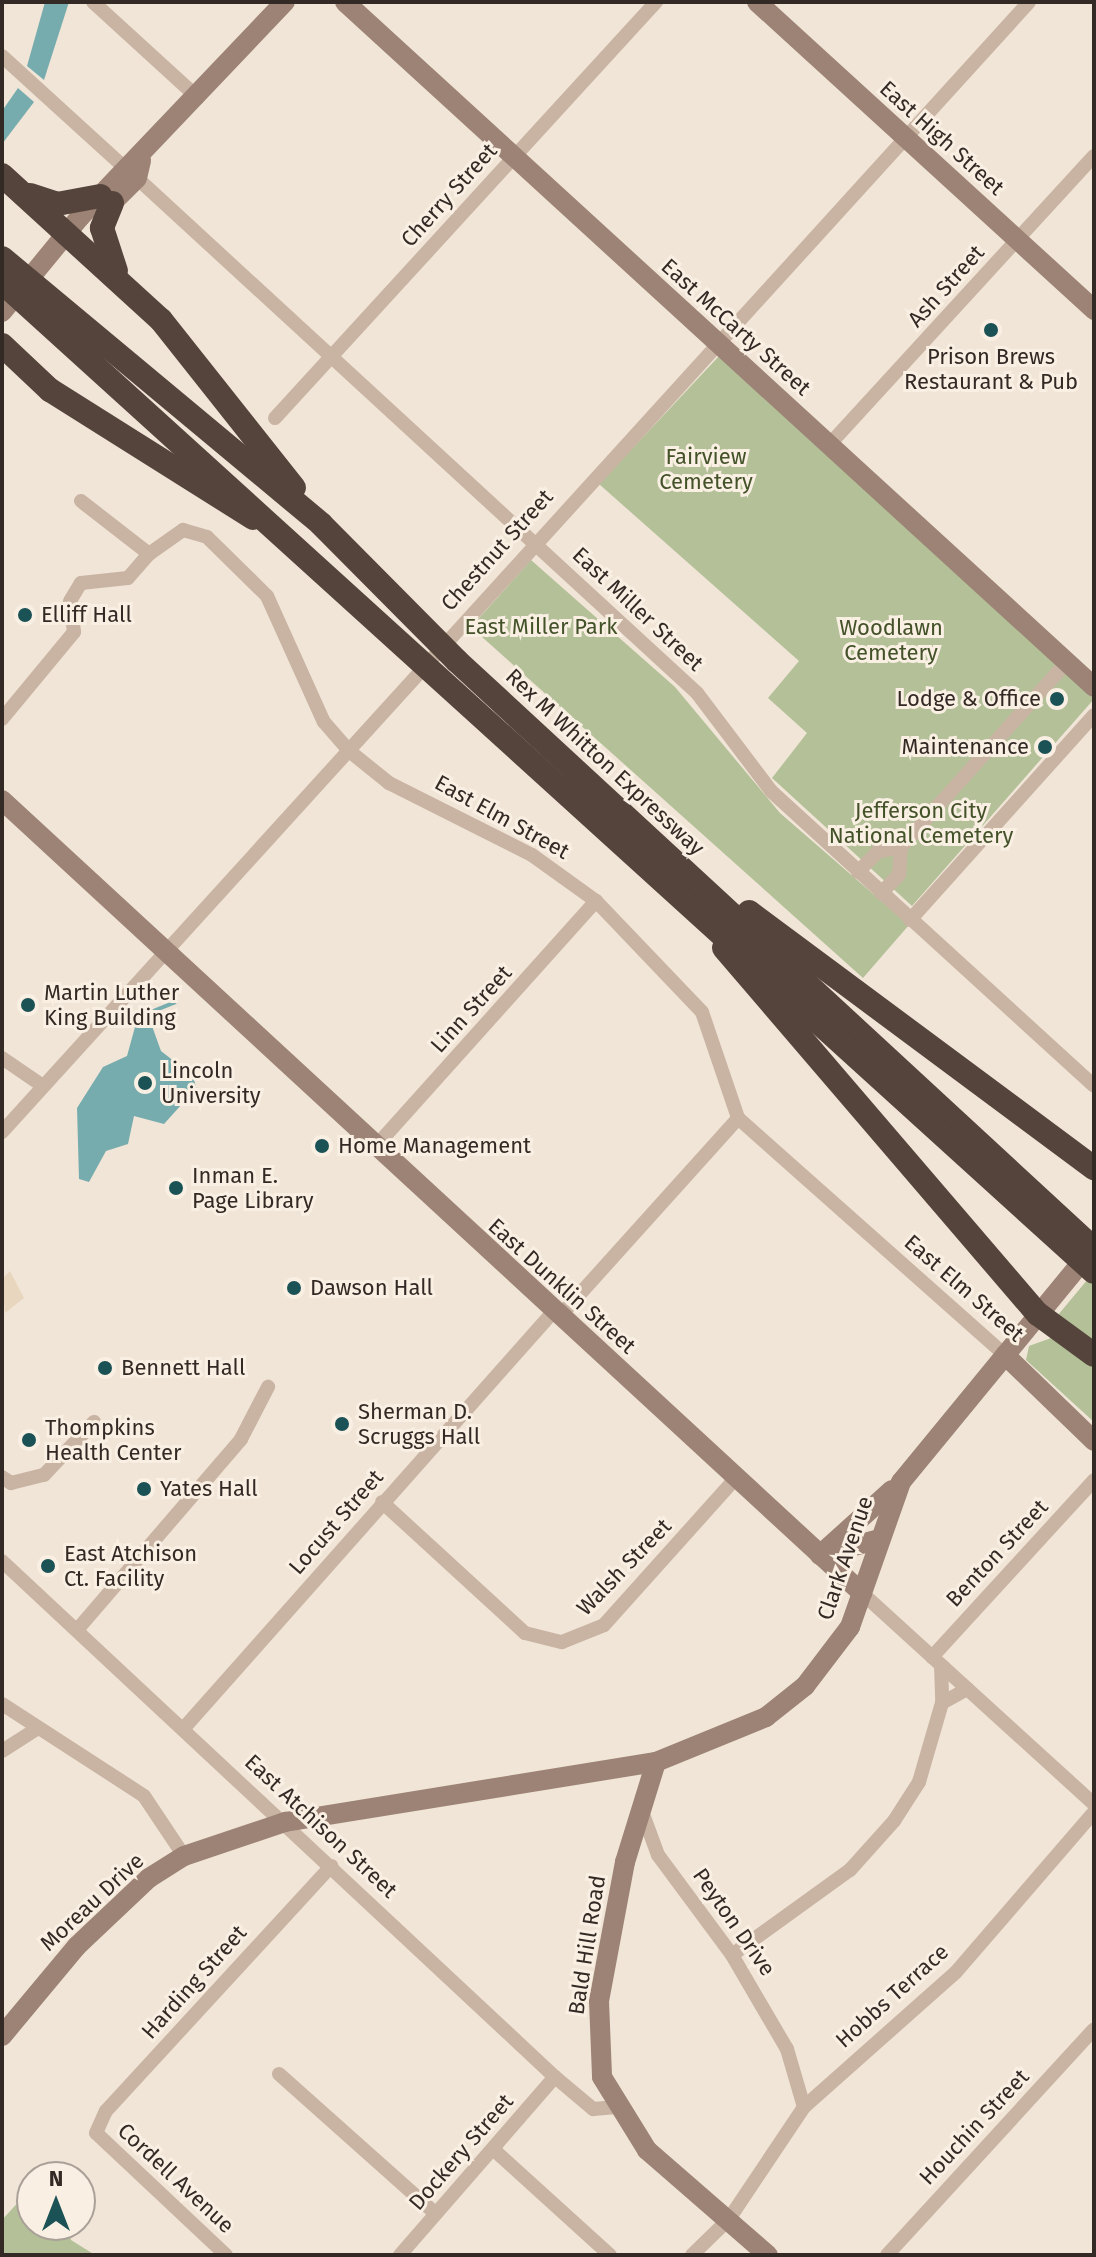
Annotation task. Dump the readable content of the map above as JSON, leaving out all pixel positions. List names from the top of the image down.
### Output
{
  "streets": {
    "highway": ["Rex M Whitton Expressway"],
    "main road": [
      "East High Street",
      "East McCarty Street",
      "East Elm Street",
      "East Dunklin Street",
      "Clark Avenue",
      "Moreau Drive",
      "Bald Hill Road"
    ],
    "street": [
      "Cherry Street",
      "Ash Street",
      "Chestnut Street",
      "East Miller Street",
      "Linn Street",
      "Locust Street",
      "Benton Street",
      "Walsh Street",
      "East Atchison Street",
      "Peyton Drive",
      "Harding Street",
      "Hobbs Terrace",
      "Houchin Street",
      "Dockery Street",
      "Cordell Avenue"
    ]
  },
  "crossings": [
    ["East High Street", "Ash Street"],
    ["East High Street", "Chestnut Street"],
    ["Cherry Street", "East McCarty Street"],
    ["Cherry Street", "East Miller Street"],
    ["Ash Street", "East McCarty Street"],
    ["East McCarty Street", "Chestnut Street"],
    ["Chestnut Street", "East Miller Street"],
    ["Chestnut Street", "East Elm Street"],
    ["Chestnut Street", "East Dunklin Street"],
    ["Rex M Whitton Expressway", "Clark Avenue"],
    ["East Elm Street", "Linn Street"],
    ["East Elm Street", "Locust Street"],
    ["East Elm Street", "Clark Avenue"],
    ["Linn Street", "East Dunklin Street"],
    ["East Dunklin Street", "Locust Street"],
    ["East Dunklin Street", "Benton Street"],
    ["East Dunklin Street", "Clark Avenue"],
    ["East Dunklin Street", "Walsh Street"],
    ["Locust Street", "Walsh Street"],
    ["Locust Street", "East Atchison Street"],
    ["Clark Avenue", "East Atchison Street"],
    ["Clark Avenue", "Moreau Drive"],
    ["East Atchison Street", "Moreau Drive"],
    ["East Atchison Street", "Bald Hill Road"],
    ["East Atchison Street", "Harding Street"],
    ["East Atchison Street", "Dockery Street"],
    ["Peyton Drive", "Bald Hill Road"],
    ["Peyton Drive", "Hobbs Terrace"],
    ["Bald Hill Road", "Hobbs Terrace"],
    ["Harding Street", "Cordell Avenue"]
  ],
  "parks": [
    "Fairview Cemetery",
    "East Miller Park",
    "Woodlawn Cemetery",
    "Jefferson City National Cemetery"
  ],
  "places": [
    "Prison Brews Restaurant & Pub",
    "Elliff Hall",
    "Lodge & Office",
    "Maintenance",
    "Martin Luther King Building",
    "Lincoln University",
    "Home Management",
    "Inman E. Page Library",
    "Dawson Hall",
    "Bennett Hall",
    "Sherman D. Scruggs Hall",
    "Thompkins Health Center",
    "Yates Hall",
    "East Atchison Ct. Facility"
  ],
  "north": "top"
}
